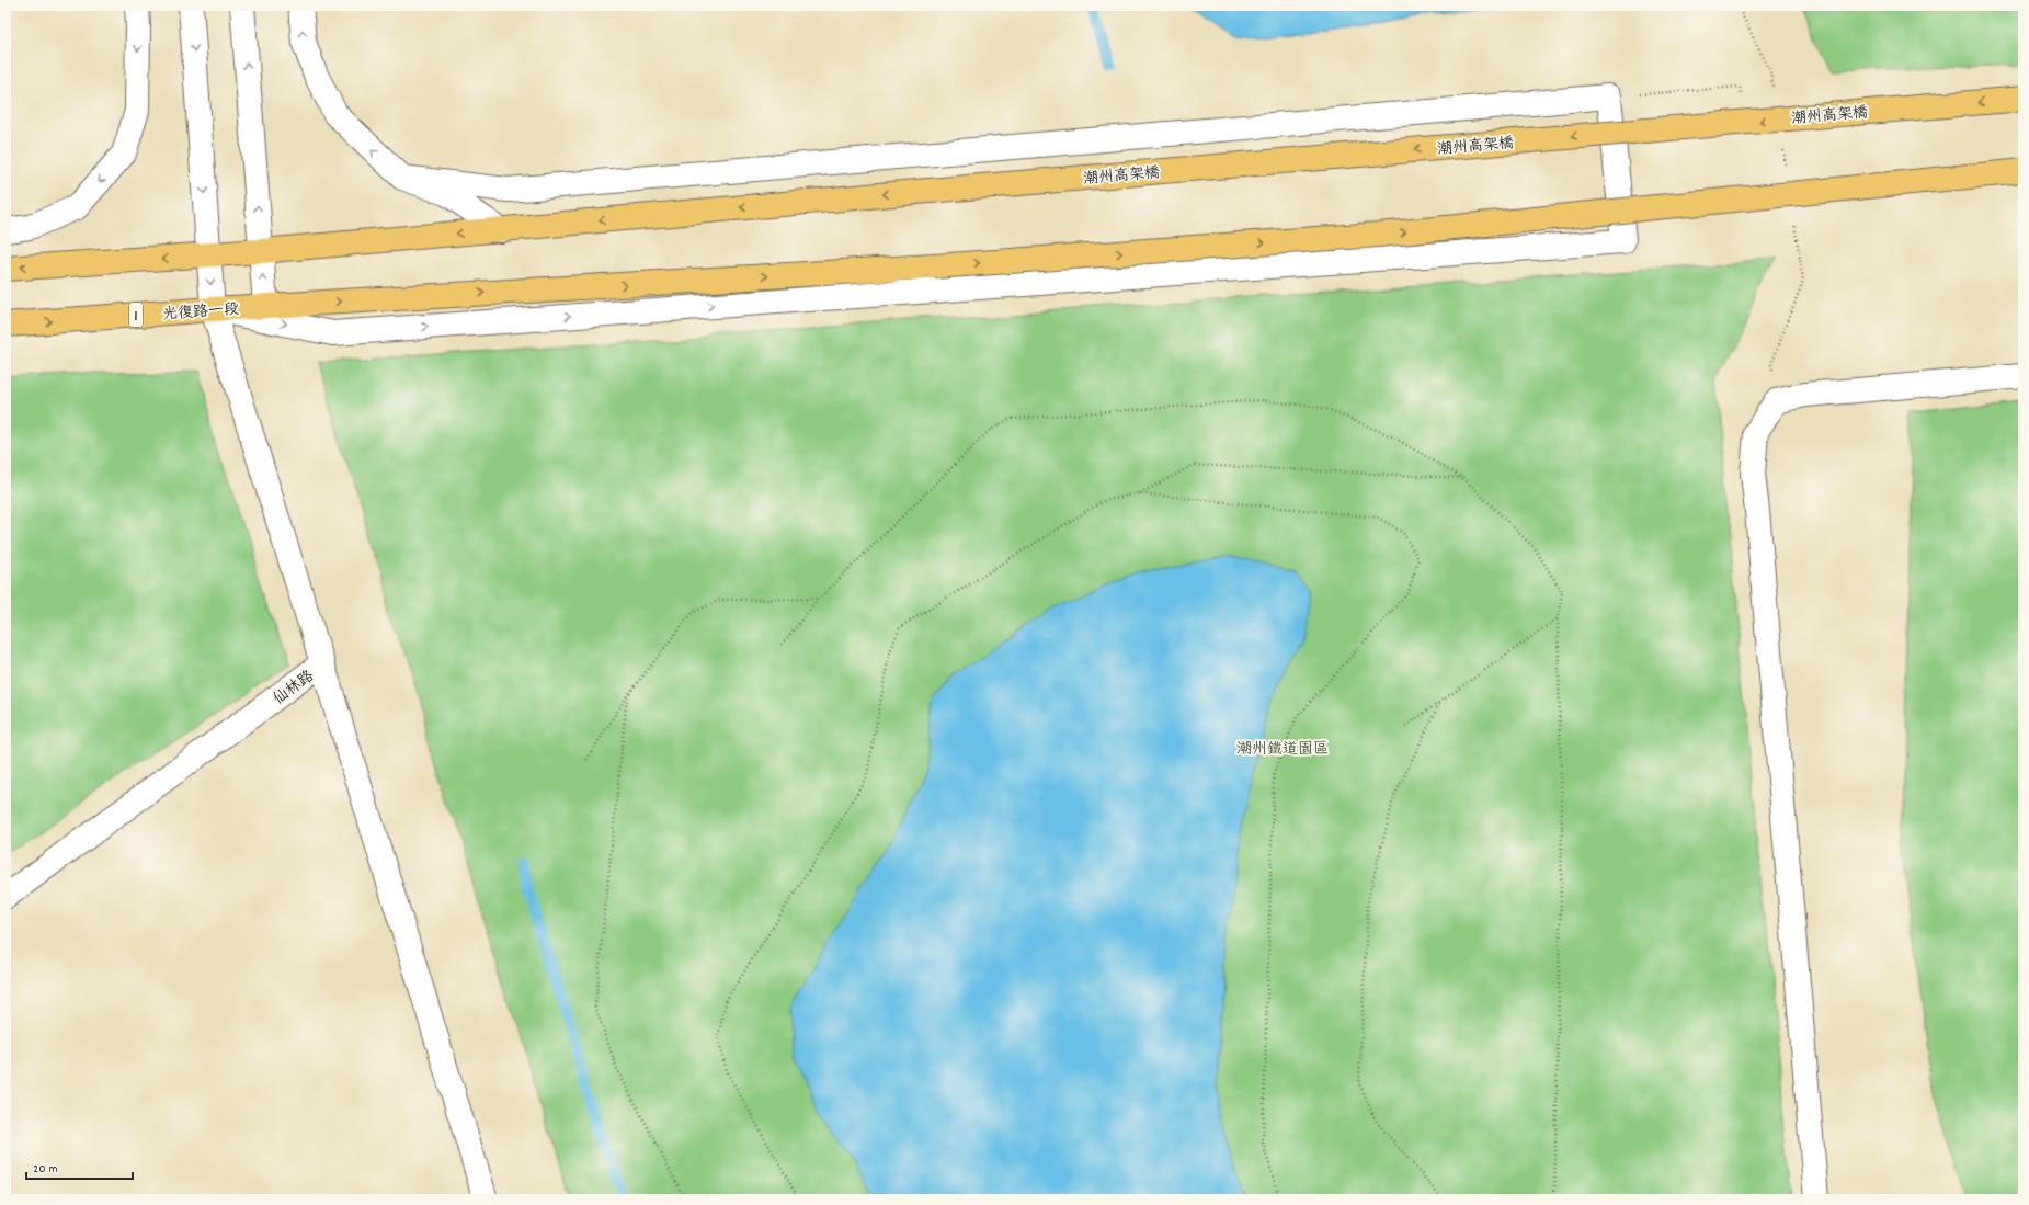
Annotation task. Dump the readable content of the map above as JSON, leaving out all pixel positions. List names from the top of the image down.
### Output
{
  "streets": {
    "main road": ["潮州高架橋", "光復路一段", "1"],
    "street": ["仙林路"]
  },
  "crossings": [
    ["潮州高架橋", "仙林路"],
    ["光復路一段", "仙林路"]
  ],
  "one_way": ["潮州高架橋", "光復路一段"],
  "parks": ["潮州鐵道園區"],
  "scale_bar": "20 m"
}
